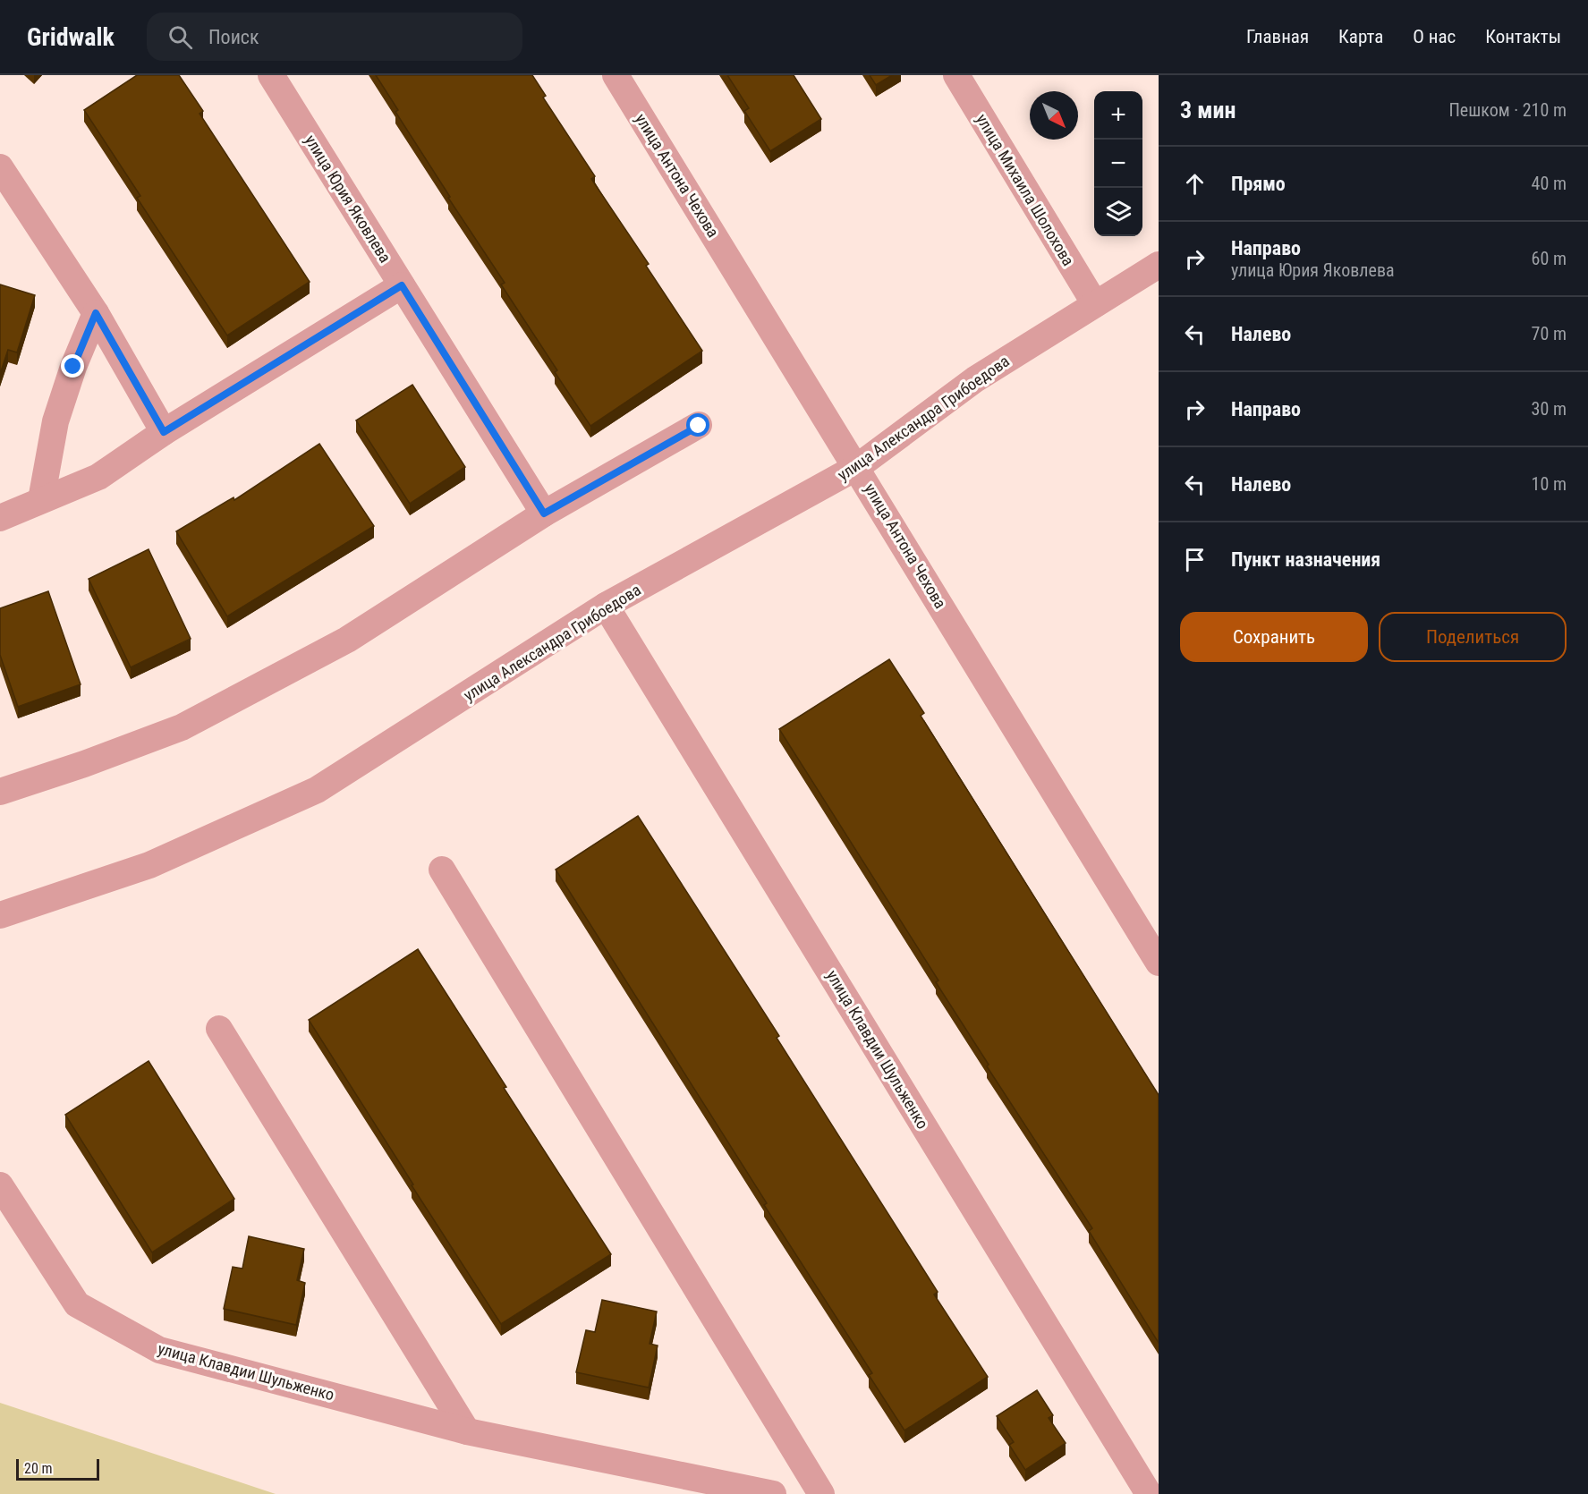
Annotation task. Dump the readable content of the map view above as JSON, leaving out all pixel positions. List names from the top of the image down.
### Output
{
  "streets": {
    "street": [
      "улица Антона Чехова",
      "улица Михаила Шолохова",
      "улица Юрия Яковлева",
      "улица Александра Грибоедова",
      "улица Клавдии Шульженко"
    ]
  },
  "crossings": [
    ["улица Антона Чехова", "улица Александра Грибоедова"],
    ["улица Михаила Шолохова", "улица Александра Грибоедова"],
    ["улица Александра Грибоедова", "улица Клавдии Шульженко"]
  ],
  "scale_bar": "20 m",
  "north": "bottom right",
  "page": {
    "header": "Gridwalk",
    "search": "Поиск",
    "nav": [
      "Главная",
      "Карта",
      "О нас",
      "Контакты"
    ],
    "heading": ["3 мин", "Пешком · 210 m"],
    "map_buttons": ["+", "−"],
    "list": [
      ["Прямо", "40 m"],
      ["Направо", "улица Юрия Яковлева", "60 m"],
      ["Налево", "70 m"],
      ["Направо", "30 m"],
      ["Налево", "10 m"],
      "Пункт назначения"
    ],
    "buttons": ["Сохранить", "Поделиться"],
    "scale": "20 m"
  }
}
